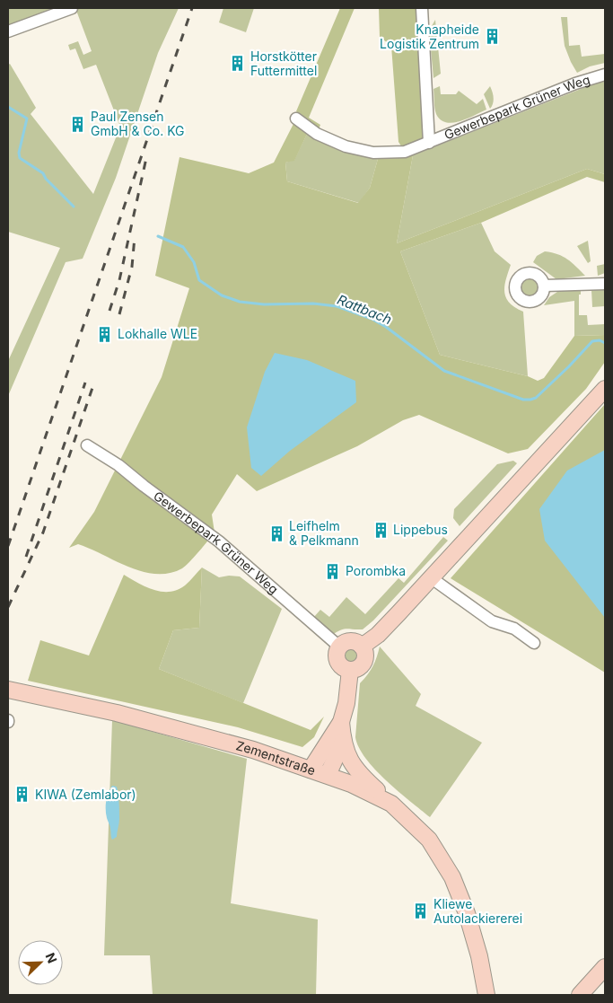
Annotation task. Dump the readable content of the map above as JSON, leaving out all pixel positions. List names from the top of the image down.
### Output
{
  "streets": {
    "street": ["Gewerbepark Grüner Weg", "Zementstraße"]
  },
  "water": ["Rattbach"],
  "places": {
    "building": [
      "Knapheide Logistik Zentrum",
      "Horstkötter Futtermittel",
      "Paul Zensen GmbH & Co. KG",
      "Lokhalle WLE",
      "Lippebus",
      "Leifhelm & Pelkmann",
      "Porombka",
      "KIWA (Zemlabor)",
      "Kliewe Autolackiererei"
    ]
  },
  "north": "top right"
}
